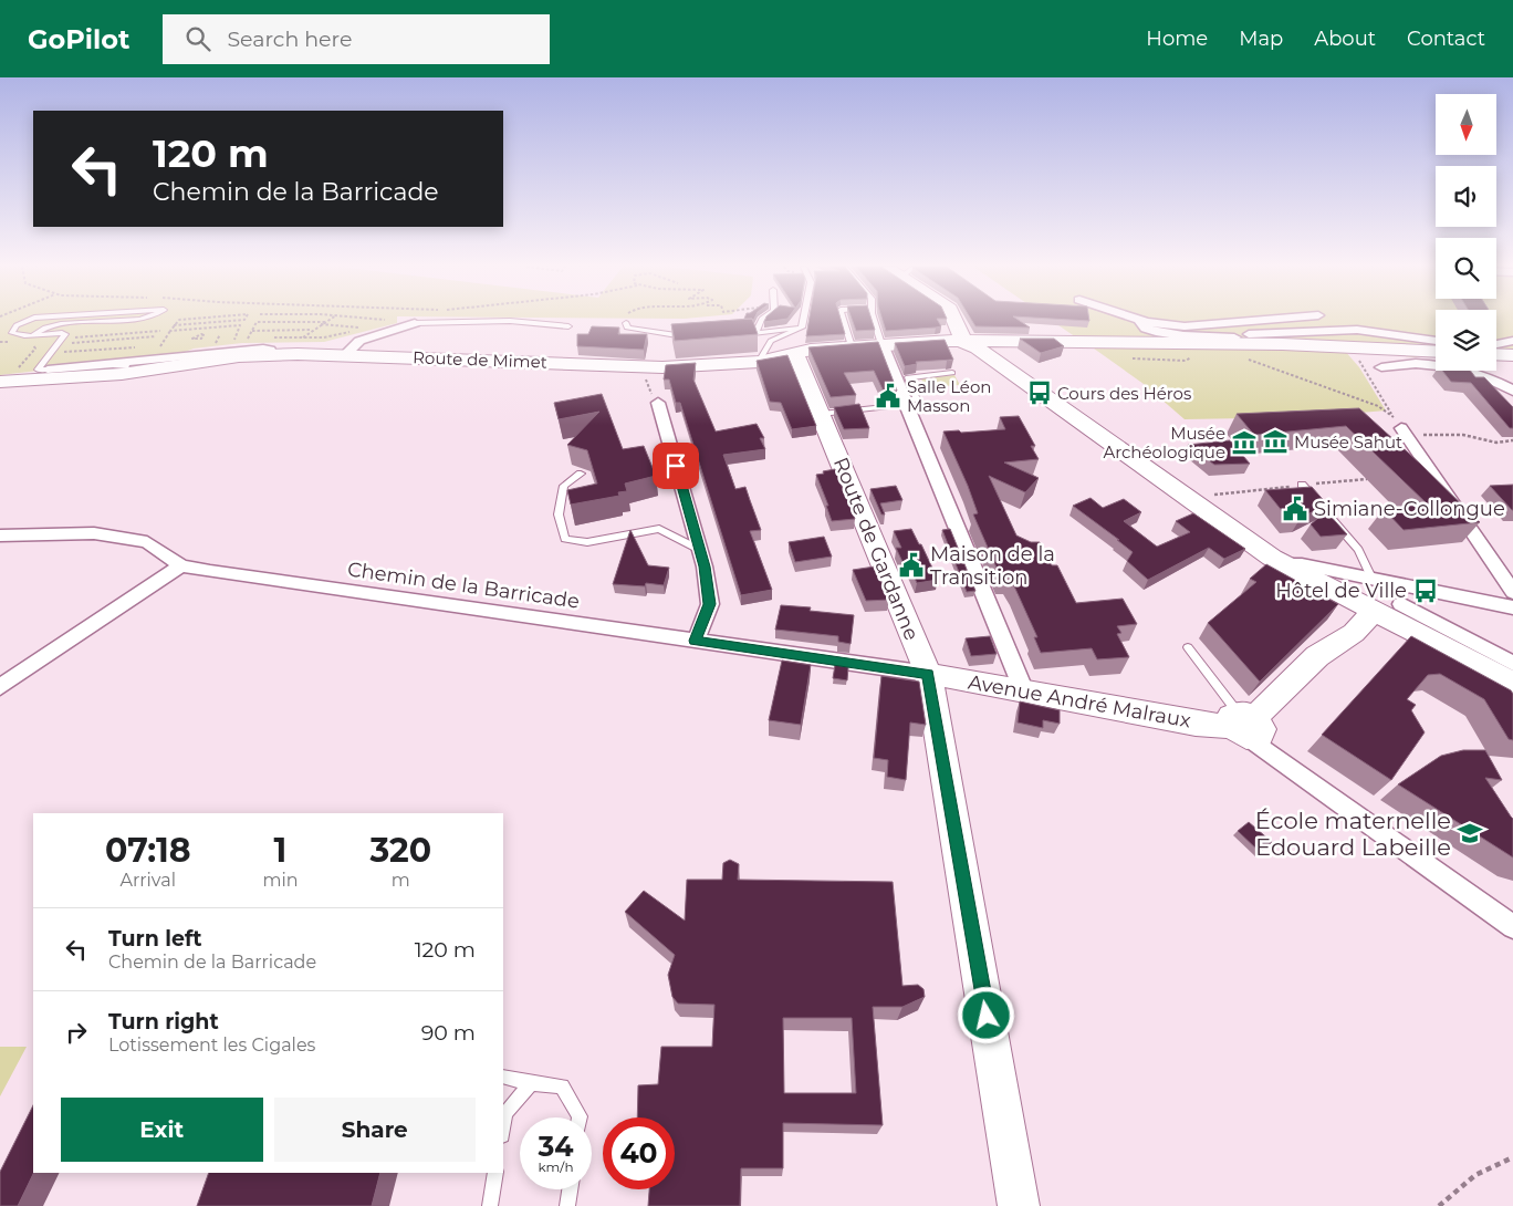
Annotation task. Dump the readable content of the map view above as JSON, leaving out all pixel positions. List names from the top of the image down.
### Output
{
  "streets": {
    "main road": ["Route de Mimet", "Route de Gardanne", "Avenue André Malraux"],
    "street": ["Chemin de la Barricade"]
  },
  "crossings": [
    ["Route de Mimet", "Route de Gardanne"],
    ["Route de Gardanne", "Chemin de la Barricade"],
    ["Route de Gardanne", "Avenue André Malraux"],
    ["Chemin de la Barricade", "Avenue André Malraux"]
  ],
  "places": {
    "bus stop": ["Cours des Héros", "Hôtel de Ville"],
    "public building": ["Salle Léon Masson", "Simiane-Collongue", "Maison de la Transition"],
    "museum": ["Musée Sahut", "Musée Archéologique"],
    "school or university": ["École maternelle Edouard Labeille"]
  },
  "north": "bottom",
  "page": {
    "header": "GoPilot",
    "search": "Search here",
    "nav": [
      "Home",
      "Map",
      "About",
      "Contact"
    ],
    "turn": ["120 m", "Chemin de la Barricade"],
    "eta": [
      "07:18",
      "Arrival",
      "1",
      "min",
      "320",
      "m"
    ],
    "list": [
      {
        "name": "Turn left",
        "note": "Chemin de la Barricade",
        "value": "120 m"
      },
      {
        "name": "Turn right",
        "note": "Lotissement les Cigales",
        "value": "90 m"
      }
    ],
    "buttons": ["Exit", "Share"],
    "speed": "34 km/h",
    "limit": "40"
  }
}
